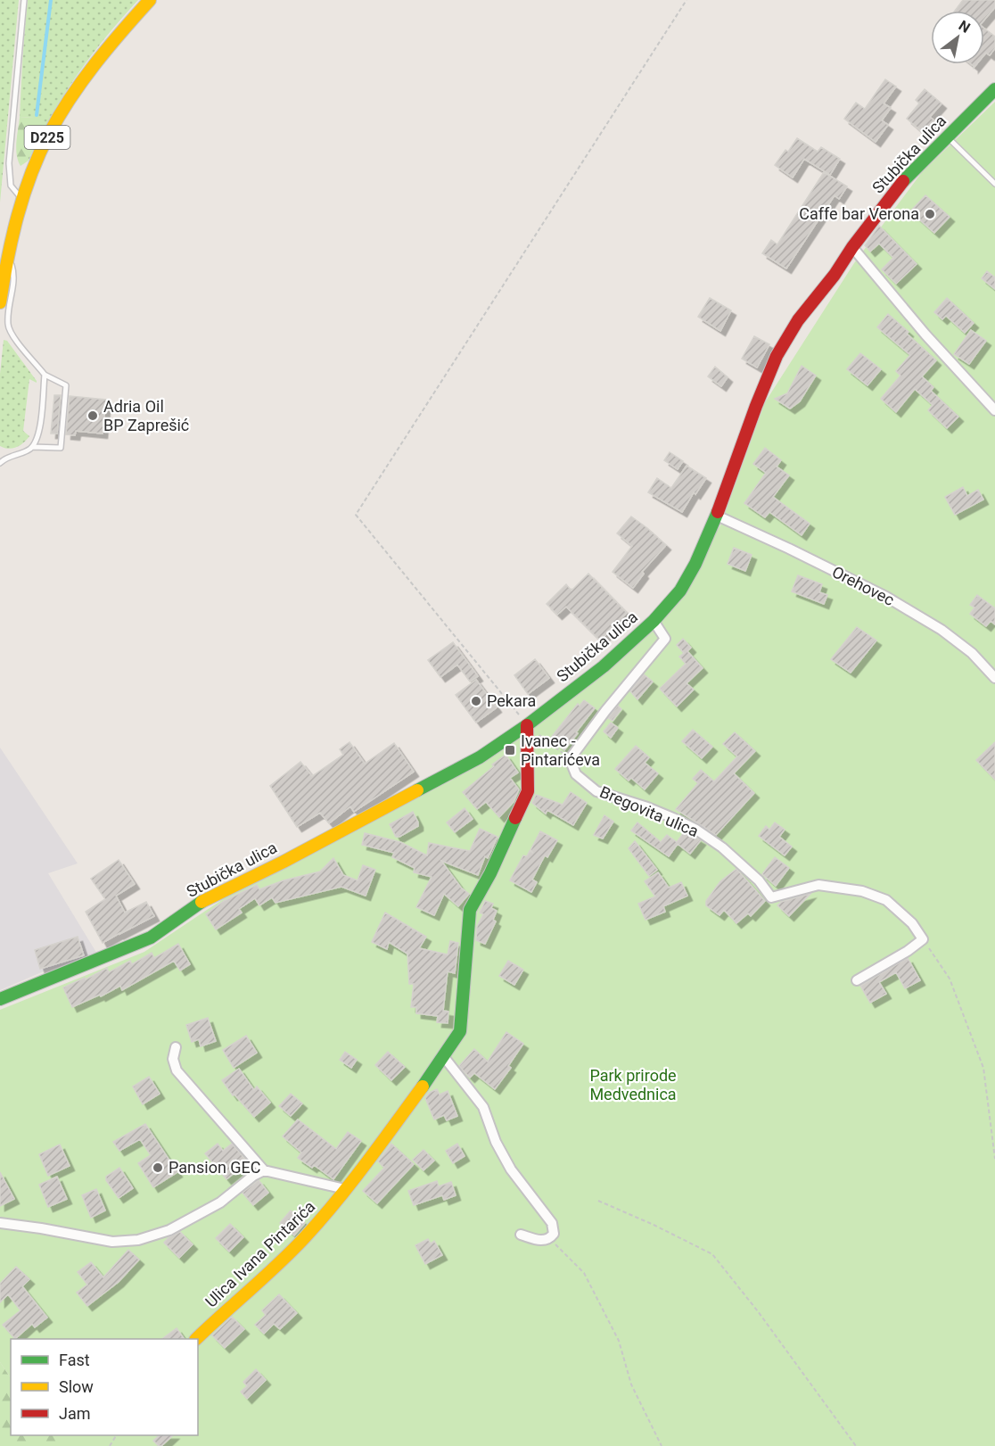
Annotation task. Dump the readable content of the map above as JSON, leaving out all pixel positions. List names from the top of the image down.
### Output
{
  "streets": {
    "main road": ["D225", "Stubička ulica", "Ulica Ivana Pintarića"],
    "street": ["Orehovec", "Bregovita ulica"]
  },
  "crossings": [
    ["Stubička ulica", "Orehovec"],
    ["Stubička ulica", "Ulica Ivana Pintarića"]
  ],
  "parks": ["Park prirode Medvednica"],
  "places": {
    "other": [
      "Caffe bar Verona",
      "Adria Oil BP Zaprešić",
      "Pekara",
      "Pansion GEC"
    ],
    "transit": ["Ivanec - Pintarićeva"]
  },
  "legend": ["Fast", "Slow", "Jam"],
  "north": "top right"
}
